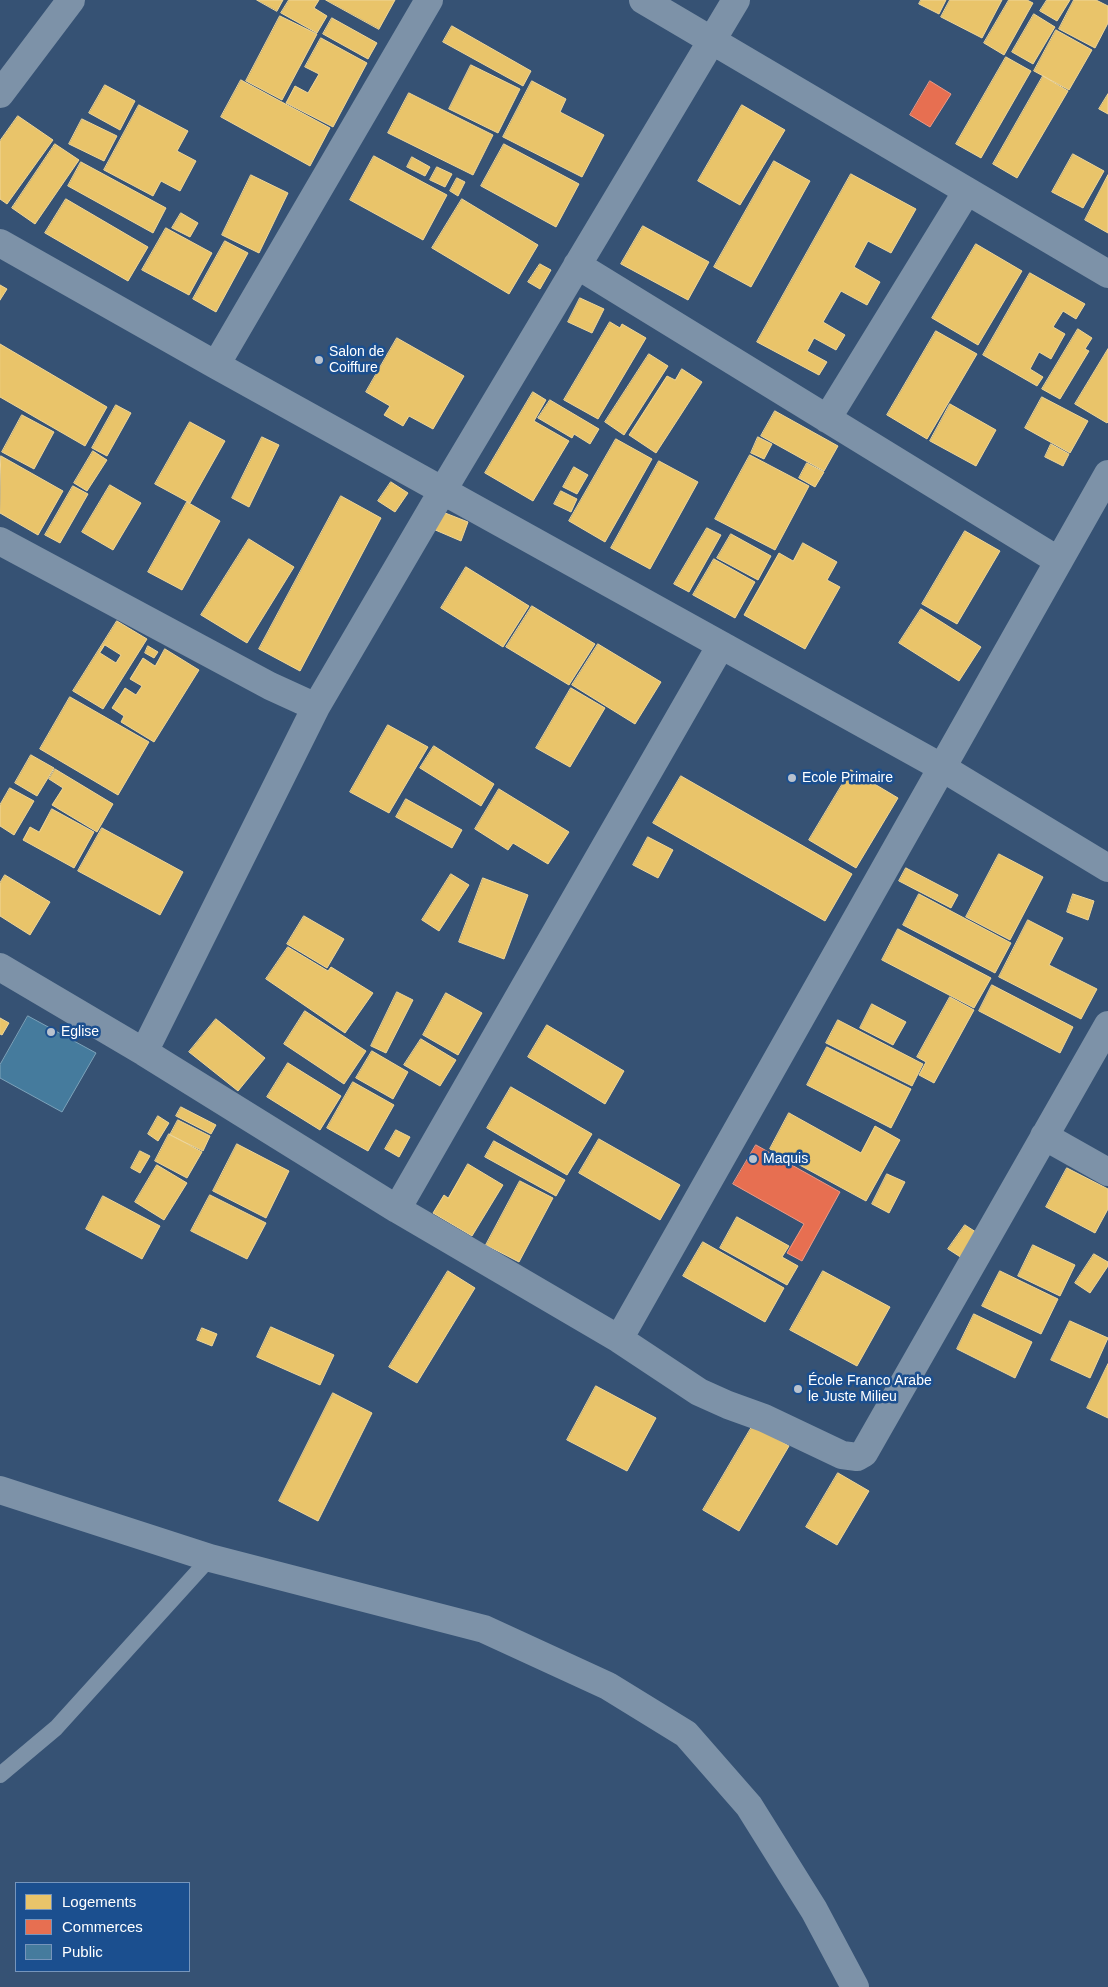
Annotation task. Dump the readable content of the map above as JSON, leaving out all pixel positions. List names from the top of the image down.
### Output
{
  "places": [
    "Salon de Coiffure",
    "Ecole Primaire",
    "Eglise",
    "Maquis",
    "École Franco Arabe le Juste Milieu"
  ],
  "legend": ["Logements", "Commerces", "Public"]
}
